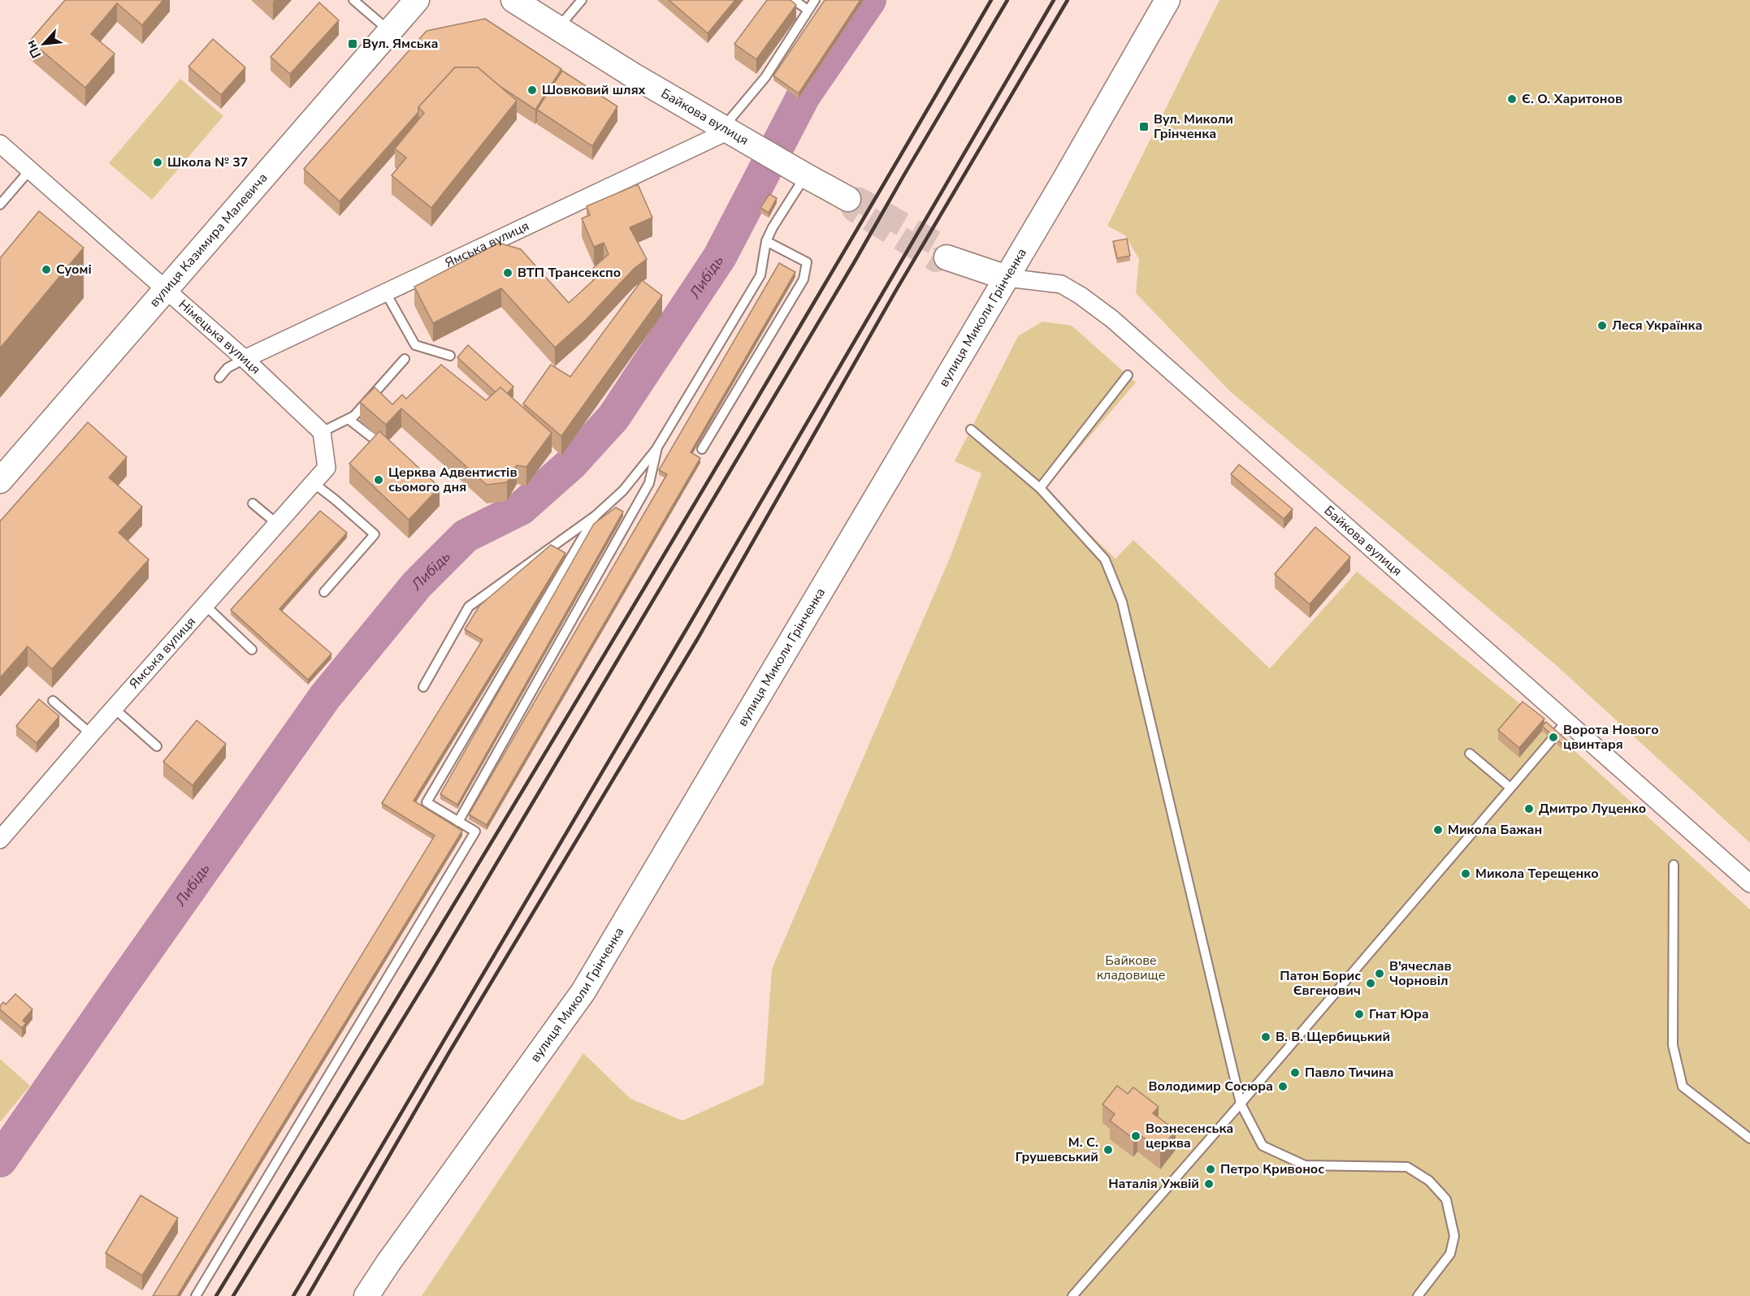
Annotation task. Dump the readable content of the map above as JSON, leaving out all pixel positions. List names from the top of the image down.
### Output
{
  "streets": {
    "main road": ["Байкова вулиця", "вулиця Казимира Малевича", "вулиця Миколи Грінченка"],
    "street": ["Ямська вулиця", "Німецька вулиця"]
  },
  "crossings": [
    ["Байкова вулиця", "Ямська вулиця"],
    ["Байкова вулиця", "вулиця Миколи Грінченка"],
    ["вулиця Казимира Малевича", "Німецька вулиця"],
    ["Ямська вулиця", "Німецька вулиця"]
  ],
  "water": ["Либідь"],
  "parks": ["Байкове кладовище"],
  "places": {
    "transit": ["Вул. Ямська", "Вул. Миколи Грінченка"],
    "other": [
      "Шовковий шлях",
      "Є. О. Харитонов",
      "Школа № 37",
      "Суомі",
      "ВТП Трансекспо",
      "Леся Українка",
      "Церква Адвентистів сьомого дня",
      "Ворота Нового цвинтаря",
      "Дмитро Луценко",
      "Микола Бажан",
      "Микола Терещенко",
      "В'ячеслав Чорновіл",
      "Патон Борис Євгенович",
      "Гнат Юра",
      "В. В. Щербицький",
      "Павло Тичина",
      "Володимир Сосюра",
      "Вознесенська церква",
      "М. С. Грушевський",
      "Петро Кривонос",
      "Наталія Ужвій"
    ]
  },
  "north": "bottom left"
}
